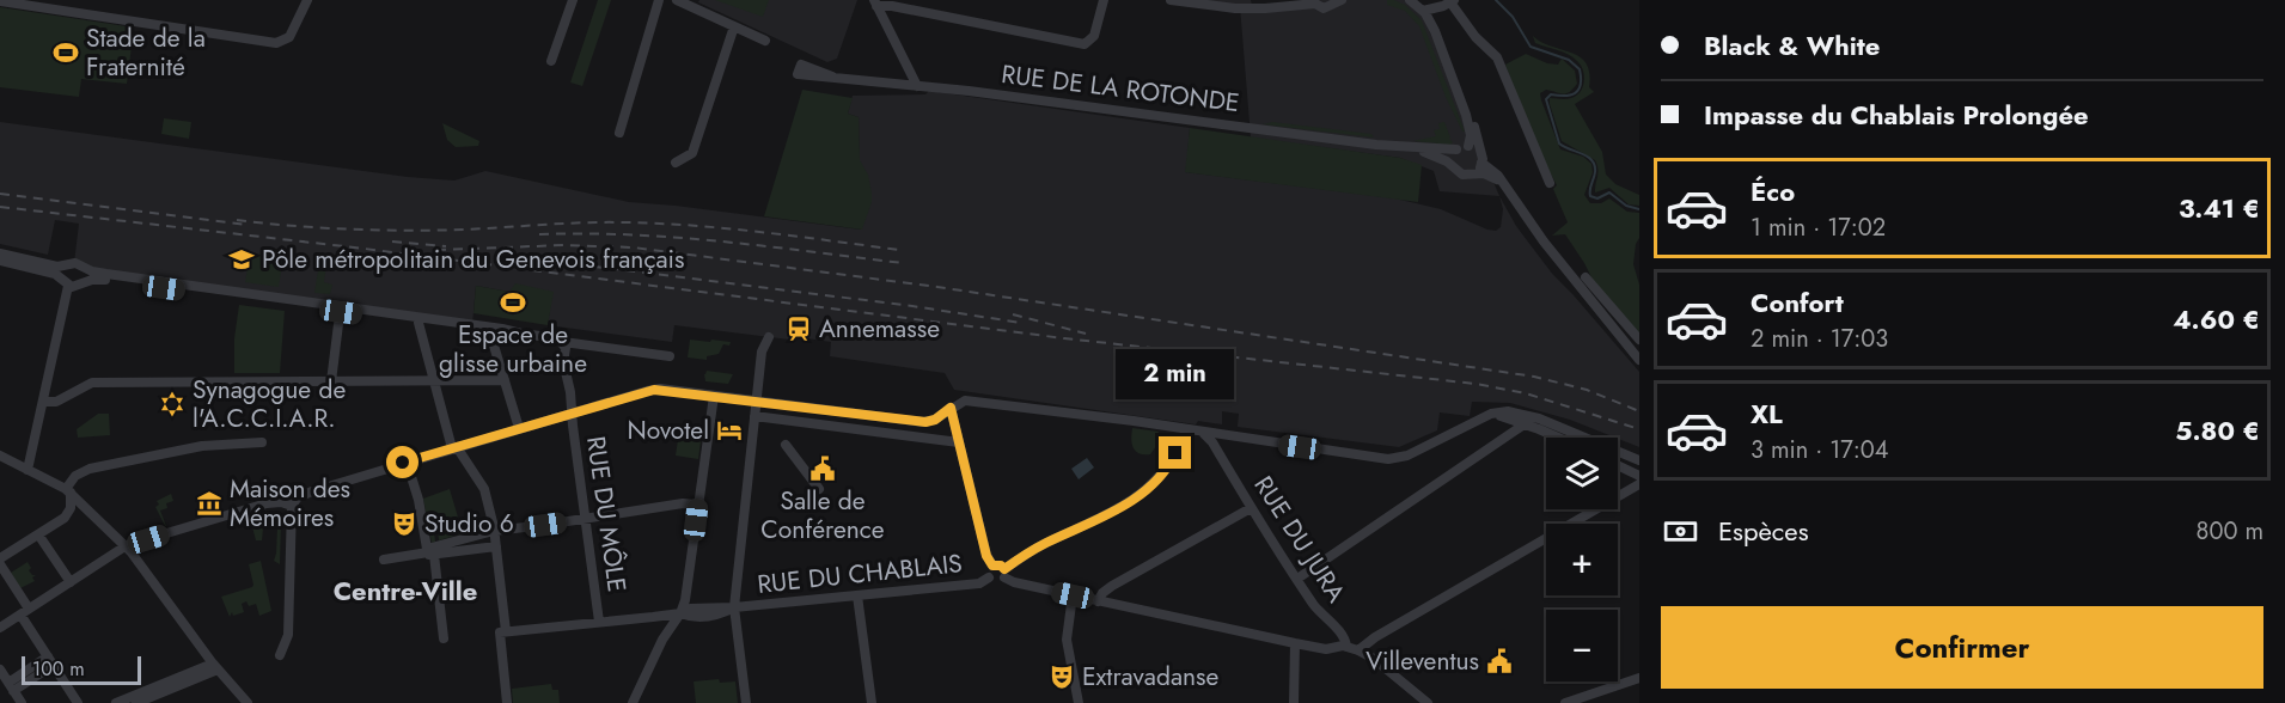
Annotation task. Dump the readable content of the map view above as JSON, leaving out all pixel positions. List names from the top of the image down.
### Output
{
  "streets": {
    "street": [
      "RUE DE LA ROTONDE",
      "RUE DU MÔLE",
      "RUE DU JURA",
      "RUE DU CHABLAIS"
    ]
  },
  "crossings": [
    ["RUE DU MÔLE", "RUE DU CHABLAIS"]
  ],
  "districts": ["Centre-Ville"],
  "places": {
    "sports": ["Stade de la Fraternité", "Espace de glisse urbaine"],
    "school or university": ["Pôle métropolitain du Genevois français"],
    "station": ["Annemasse"],
    "synagogue": ["Synagogue de l'A.C.C.I.A.R."],
    "hotel": ["Novotel"],
    "public building": ["Salle de Conférence", "Villeventus"],
    "museum": ["Maison des Mémoires"],
    "theatre": ["Studio 6", "Extravadanse"]
  },
  "scale_bar": "100 m",
  "page": {
    "banner": ["Black & White", "Impasse du Chablais Prolongée"],
    "list": [
      {
        "name": "Éco",
        "note": "1 min · 17:02",
        "value": "3.41 €"
      },
      {
        "name": "Confort",
        "note": "2 min · 17:03",
        "value": "4.60 €"
      },
      {
        "name": "XL",
        "note": "3 min · 17:04",
        "value": "5.80 €"
      }
    ],
    "bubble": "2 min",
    "map_buttons": ["+", "−"],
    "pay": ["Espèces", "800 m"],
    "buttons": "Confirmer",
    "scale": "100 m"
  }
}
